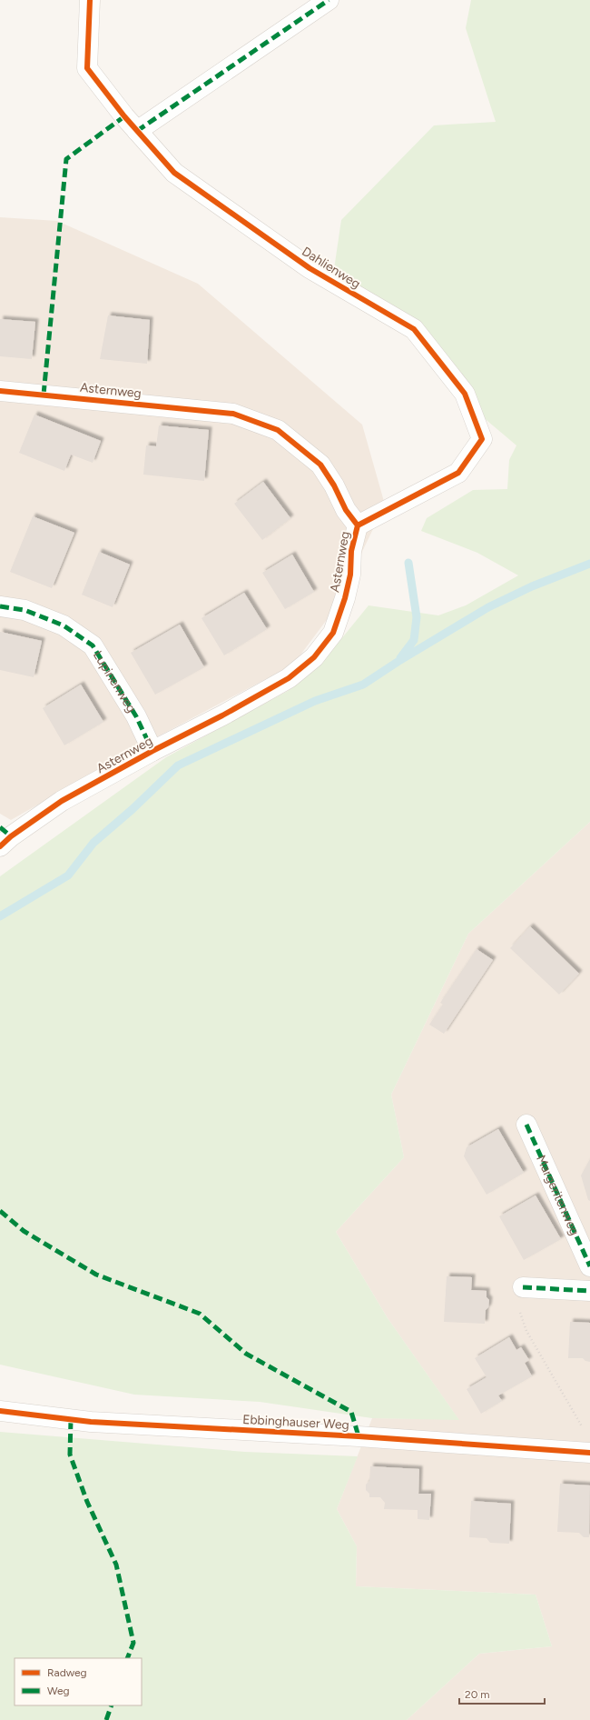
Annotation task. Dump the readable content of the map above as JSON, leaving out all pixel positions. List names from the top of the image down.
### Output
{
  "streets": {
    "street": [
      "Dahlienweg",
      "Asternweg",
      "Lupinenweg",
      "Margeritenweg",
      "Ebbinghauser Weg"
    ]
  },
  "crossings": [
    ["Dahlienweg", "Asternweg"],
    ["Asternweg", "Lupinenweg"]
  ],
  "legend": ["Radweg", "Weg"],
  "scale_bar": "20 m"
}
